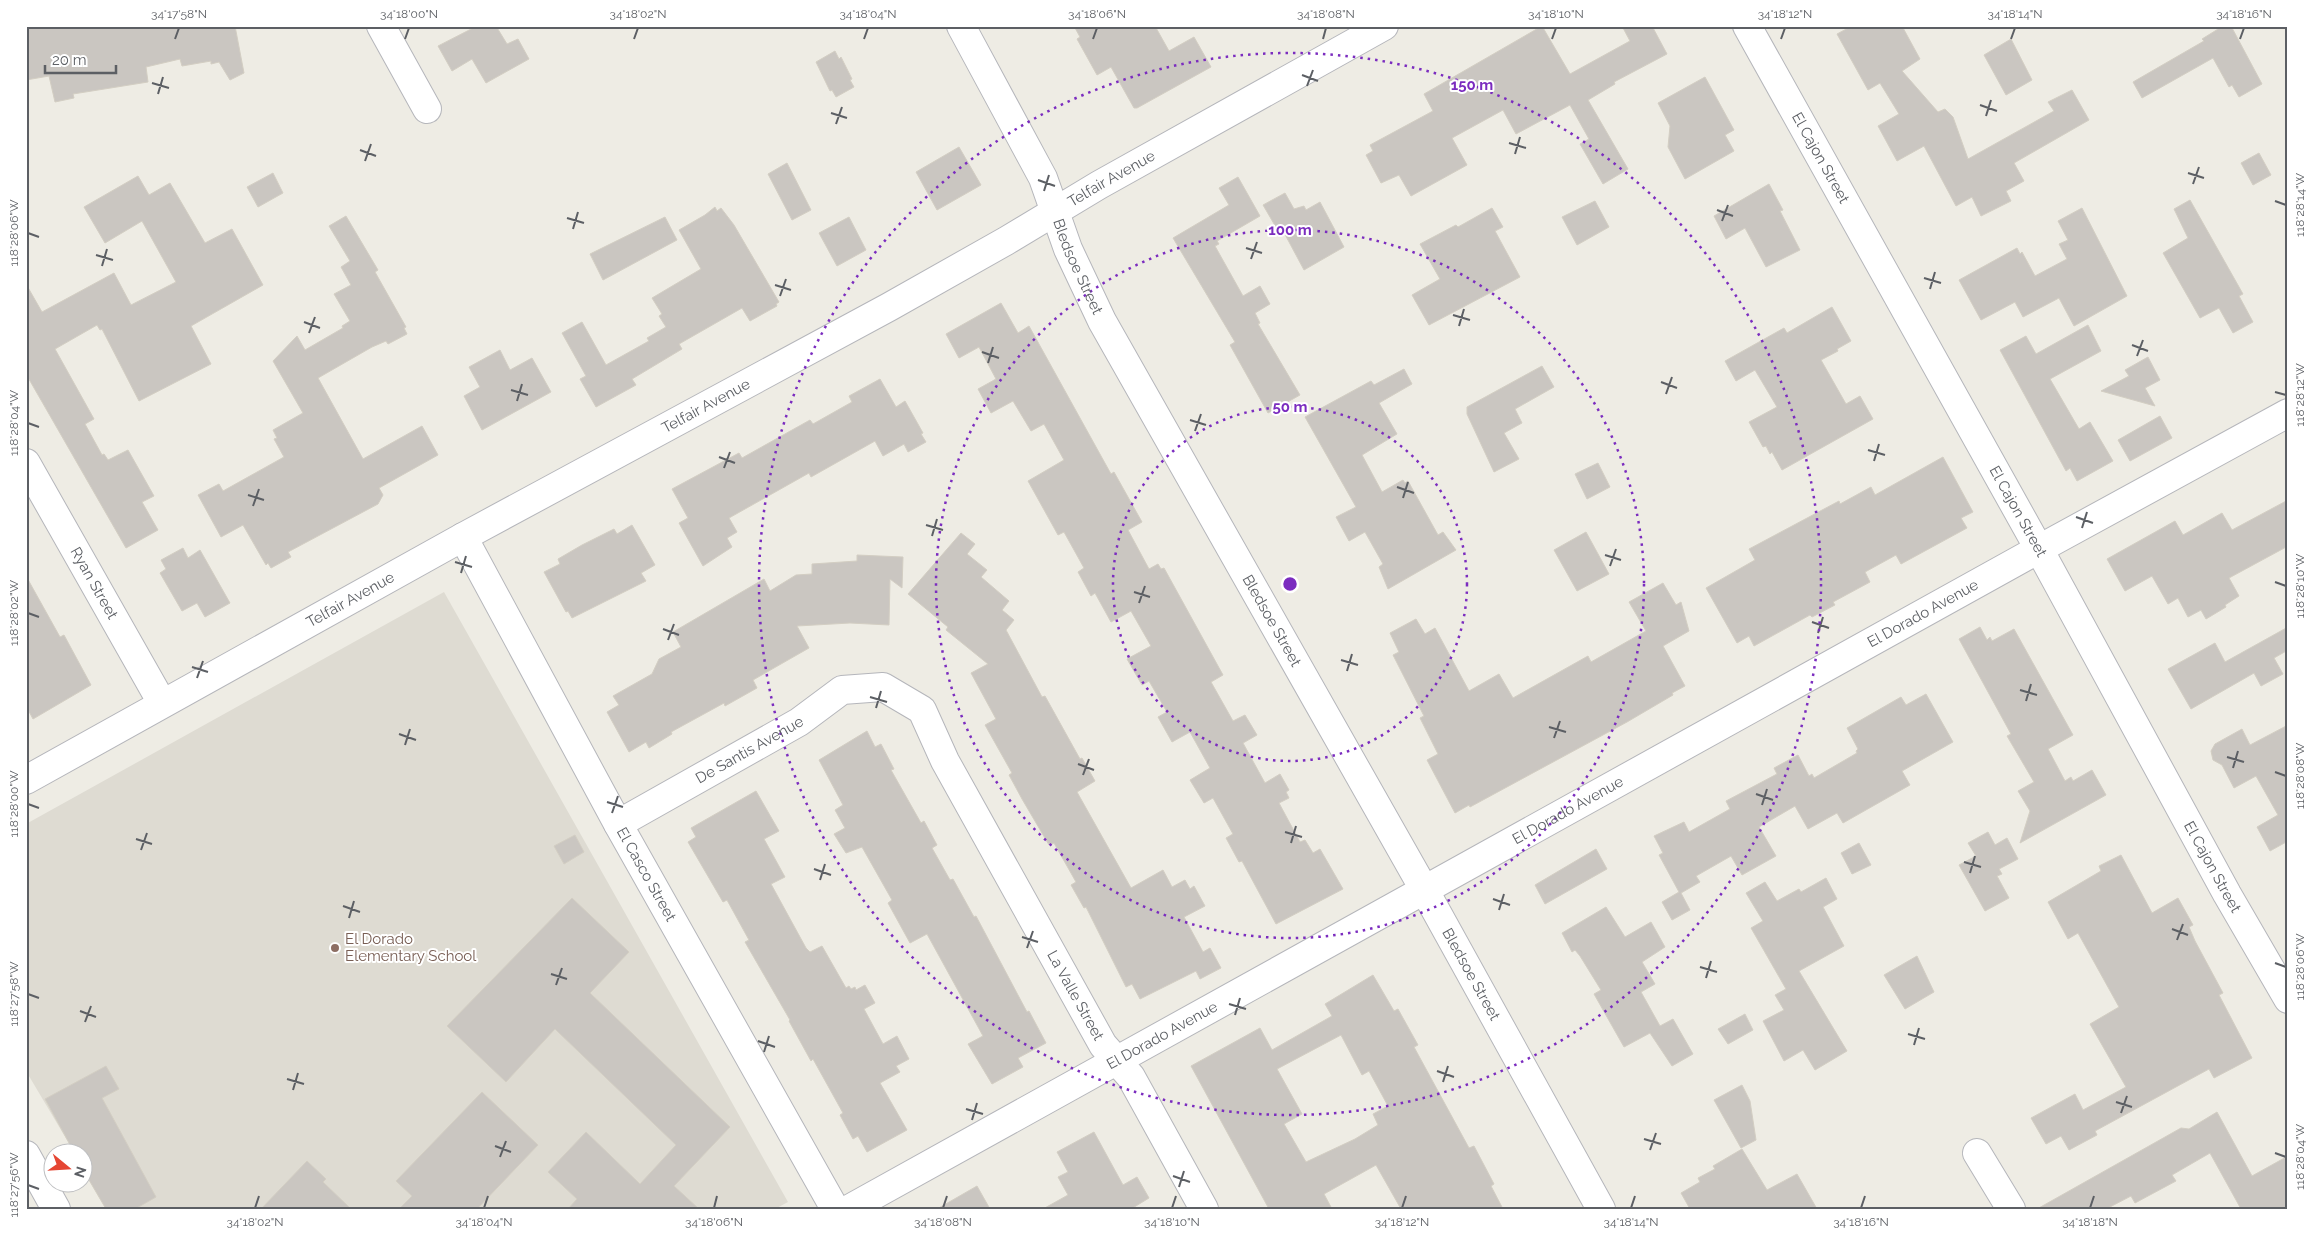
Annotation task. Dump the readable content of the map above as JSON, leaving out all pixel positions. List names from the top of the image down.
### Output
{
  "streets": {
    "street": [
      "El Cajon Street",
      "Telfair Avenue",
      "Bledsoe Street",
      "Ryan Street",
      "El Dorado Avenue",
      "De Santis Avenue",
      "El Casco Street",
      "La Valle Street"
    ]
  },
  "crossings": [
    ["El Cajon Street", "El Dorado Avenue"],
    ["Telfair Avenue", "Bledsoe Street"],
    ["Telfair Avenue", "Ryan Street"],
    ["Telfair Avenue", "El Casco Street"],
    ["Bledsoe Street", "El Dorado Avenue"],
    ["El Dorado Avenue", "La Valle Street"],
    ["De Santis Avenue", "El Casco Street"],
    ["De Santis Avenue", "La Valle Street"]
  ],
  "places": ["El Dorado Elementary School"],
  "scale_bar": "20 m",
  "north": "right",
  "coordinates": [
    "34°17'58\"N",
    "34°18'00\"N",
    "34°18'02\"N",
    "34°18'04\"N",
    "34°18'06\"N",
    "34°18'08\"N",
    "34°18'10\"N",
    "34°18'12\"N",
    "34°18'14\"N",
    "34°18'16\"N",
    "118°28'14\"W",
    "118°28'06\"W",
    "118°28'12\"W",
    "118°28'04\"W",
    "118°28'10\"W",
    "118°28'02\"W",
    "118°28'08\"W",
    "118°28'00\"W",
    "118°27'58\"W",
    "118°27'56\"W",
    "34°18'18\"N"
  ],
  "rings": ["150 m", "100 m", "50 m"]
}
